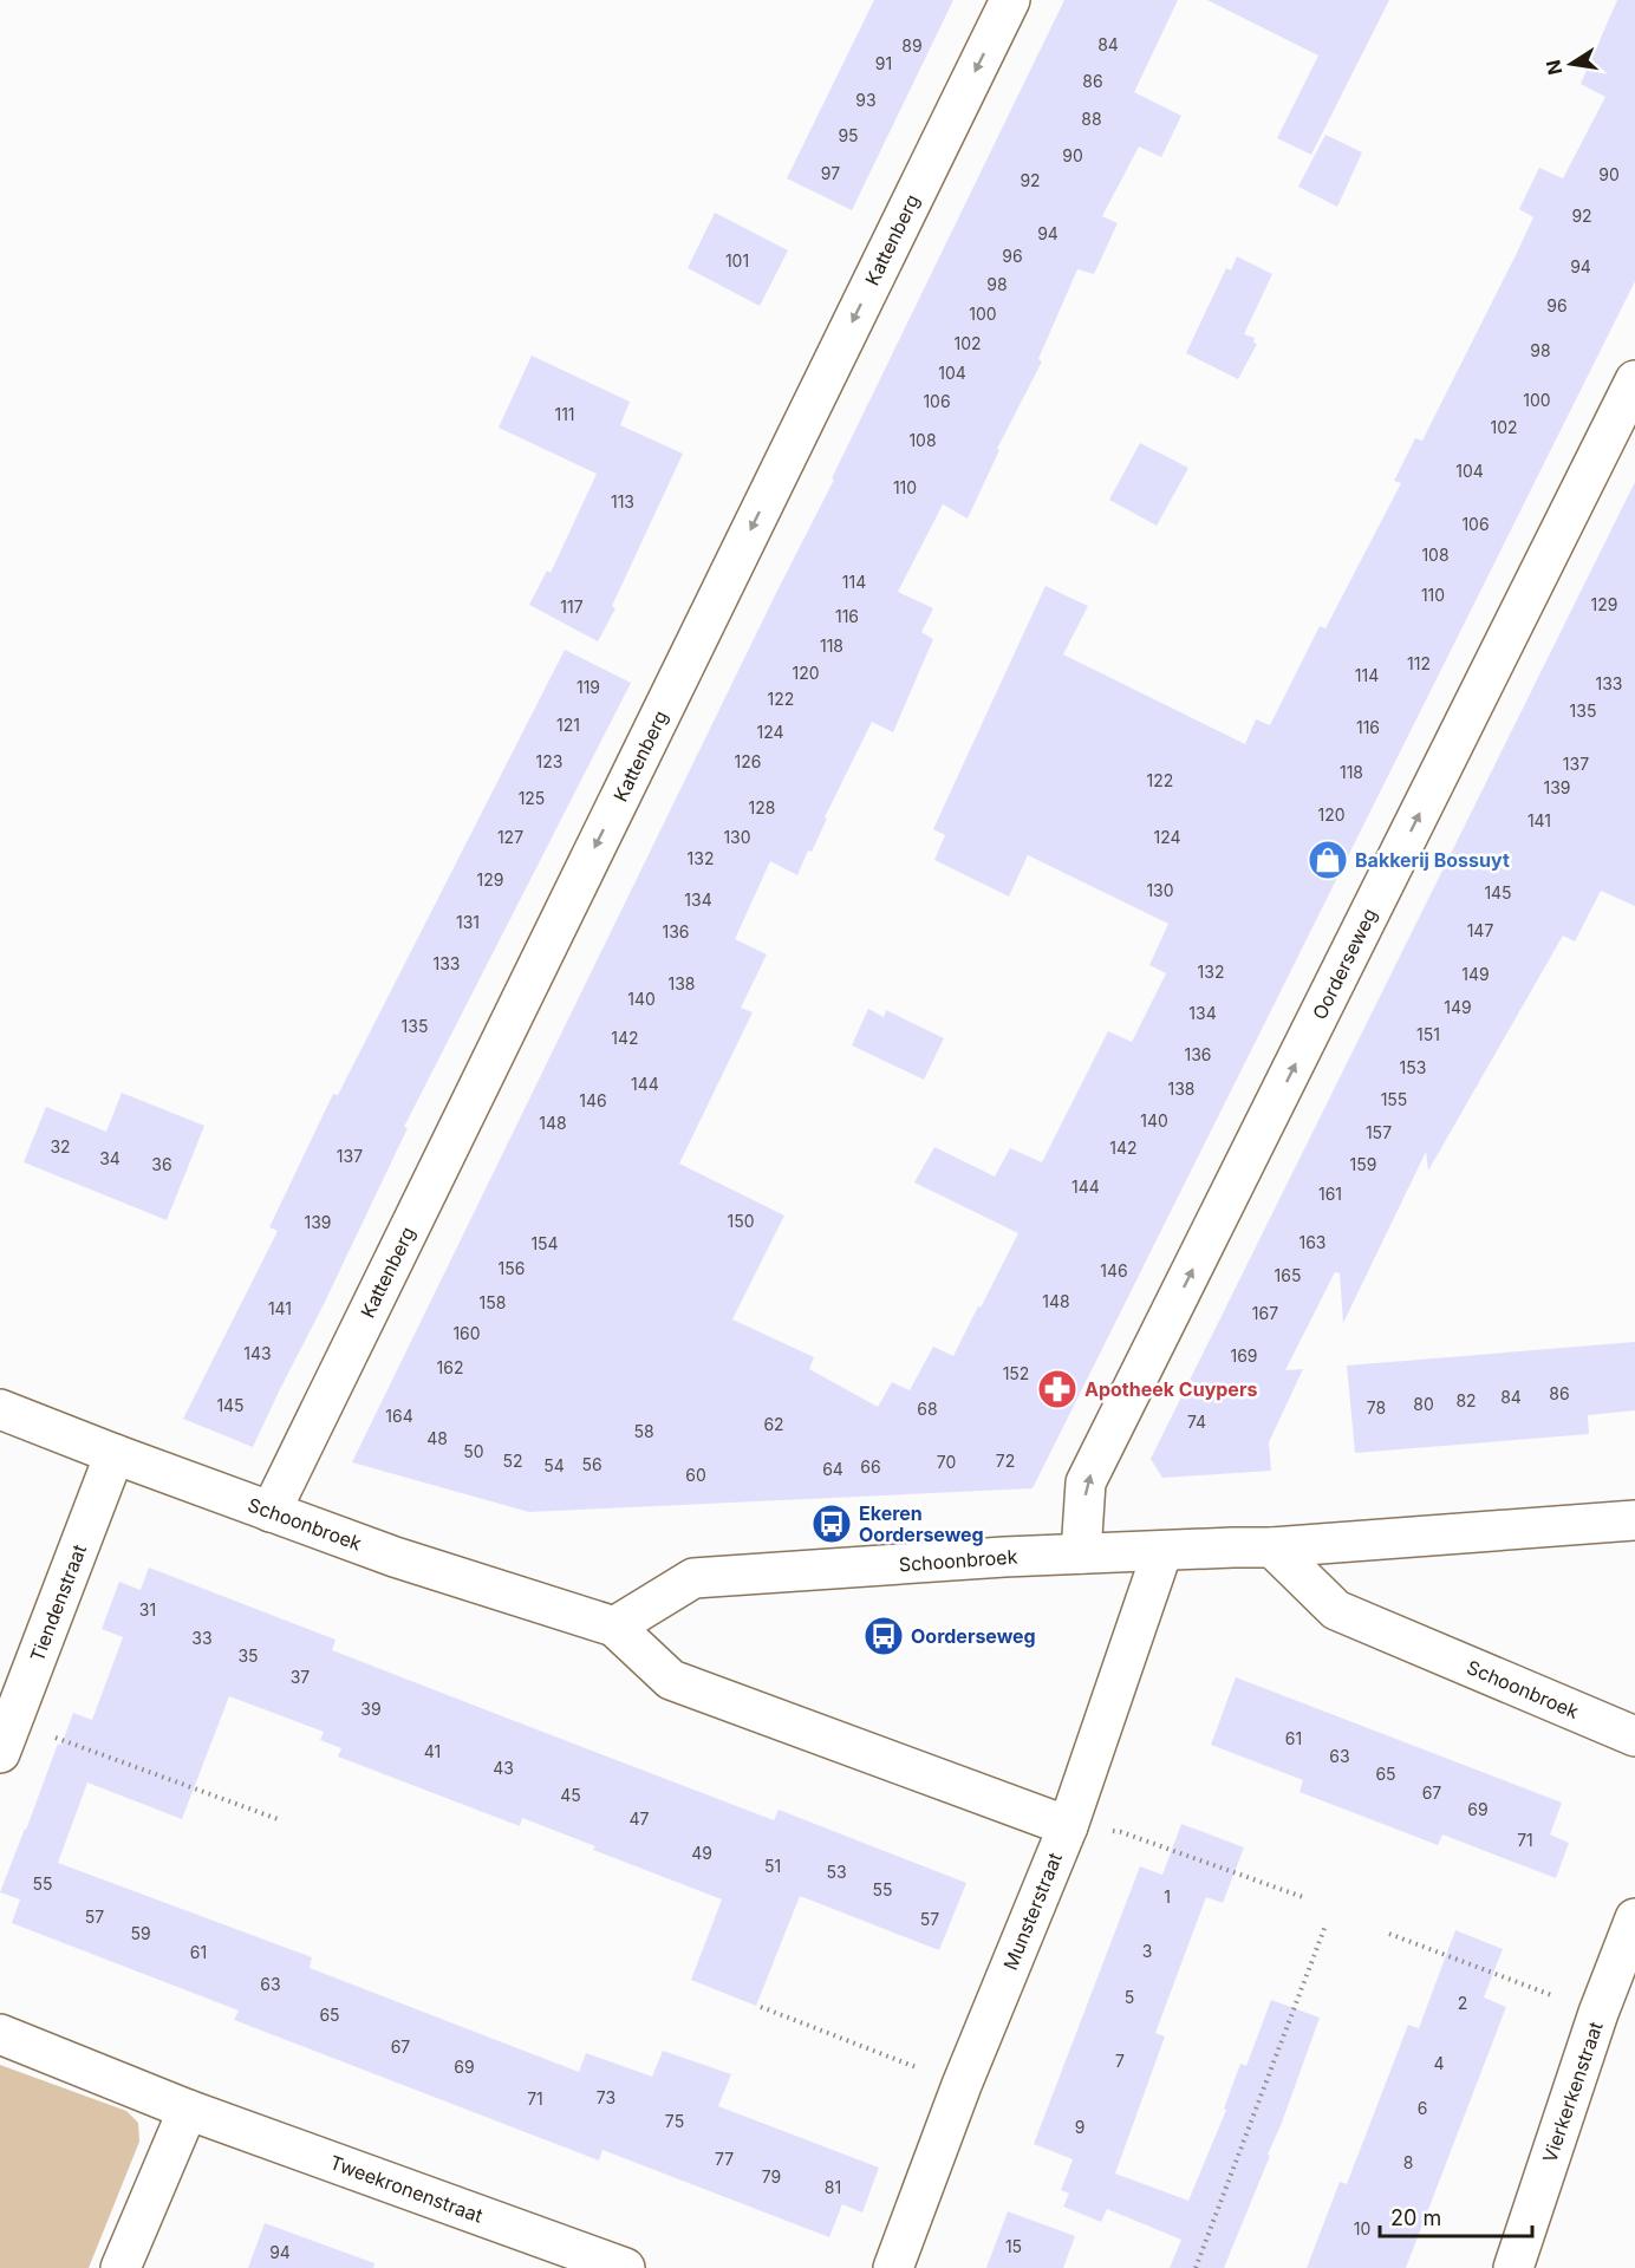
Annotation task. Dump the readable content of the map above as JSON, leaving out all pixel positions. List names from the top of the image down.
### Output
{
  "streets": {
    "street": [
      "Kattenberg",
      "Oorderseweg",
      "Schoonbroek",
      "Tiendenstraat",
      "Munsterstraat",
      "Vierkerkenstraat",
      "Tweekronenstraat"
    ]
  },
  "crossings": [
    ["Kattenberg", "Schoonbroek"],
    ["Oorderseweg", "Schoonbroek"],
    ["Schoonbroek", "Tiendenstraat"],
    ["Schoonbroek", "Munsterstraat"]
  ],
  "one_way": ["Kattenberg", "Oorderseweg"],
  "places": {
    "shop": ["Bakkerij Bossuyt"],
    "pharmacy": ["Apotheek Cuypers"],
    "bus stop": ["Ekeren Oorderseweg", "Oorderseweg"]
  },
  "house_numbers": [
    "84",
    "89",
    "91",
    "86",
    "93",
    "88",
    "95",
    "90",
    "97",
    "90",
    "92",
    "92",
    "94",
    "96",
    "101",
    "94",
    "98",
    "96",
    "100",
    "102",
    "98",
    "104",
    "100",
    "106",
    "111",
    "102",
    "108",
    "104",
    "110",
    "113",
    "106",
    "108",
    "114",
    "110",
    "129",
    "117",
    "116",
    "118",
    "112",
    "120",
    "114",
    "133",
    "119",
    "122",
    "135",
    "121",
    "116",
    "124",
    "123",
    "126",
    "137",
    "118",
    "122",
    "139",
    "125",
    "128",
    "120",
    "141",
    "127",
    "130",
    "124",
    "132",
    "129",
    "130",
    "145",
    "134",
    "131",
    "147",
    "136",
    "133",
    "132",
    "149",
    "138",
    "140",
    "149",
    "134",
    "135",
    "151",
    "142",
    "136",
    "153",
    "144",
    "138",
    "155",
    "146",
    "140",
    "148",
    "157",
    "32",
    "142",
    "137",
    "34",
    "36",
    "159",
    "144",
    "161",
    "150",
    "139",
    "163",
    "154",
    "156",
    "146",
    "165",
    "148",
    "158",
    "141",
    "167",
    "160",
    "143",
    "169",
    "162",
    "152",
    "86",
    "84",
    "82",
    "80",
    "145",
    "78",
    "68",
    "164",
    "74",
    "62",
    "58",
    "48",
    "50",
    "52",
    "72",
    "70",
    "56",
    "54",
    "66",
    "64",
    "60",
    "31",
    "33",
    "35",
    "37",
    "39",
    "61",
    "41",
    "63",
    "43",
    "65",
    "67",
    "45",
    "69",
    "47",
    "71",
    "49",
    "51",
    "53",
    "55",
    "55",
    "1",
    "57",
    "57",
    "59",
    "3",
    "61",
    "63",
    "5",
    "2",
    "65",
    "67",
    "7",
    "4",
    "69",
    "73",
    "71",
    "6",
    "75",
    "9",
    "77",
    "8",
    "79",
    "81",
    "10",
    "15",
    "94"
  ],
  "scale_bar": "20 m",
  "north": "left"
}
